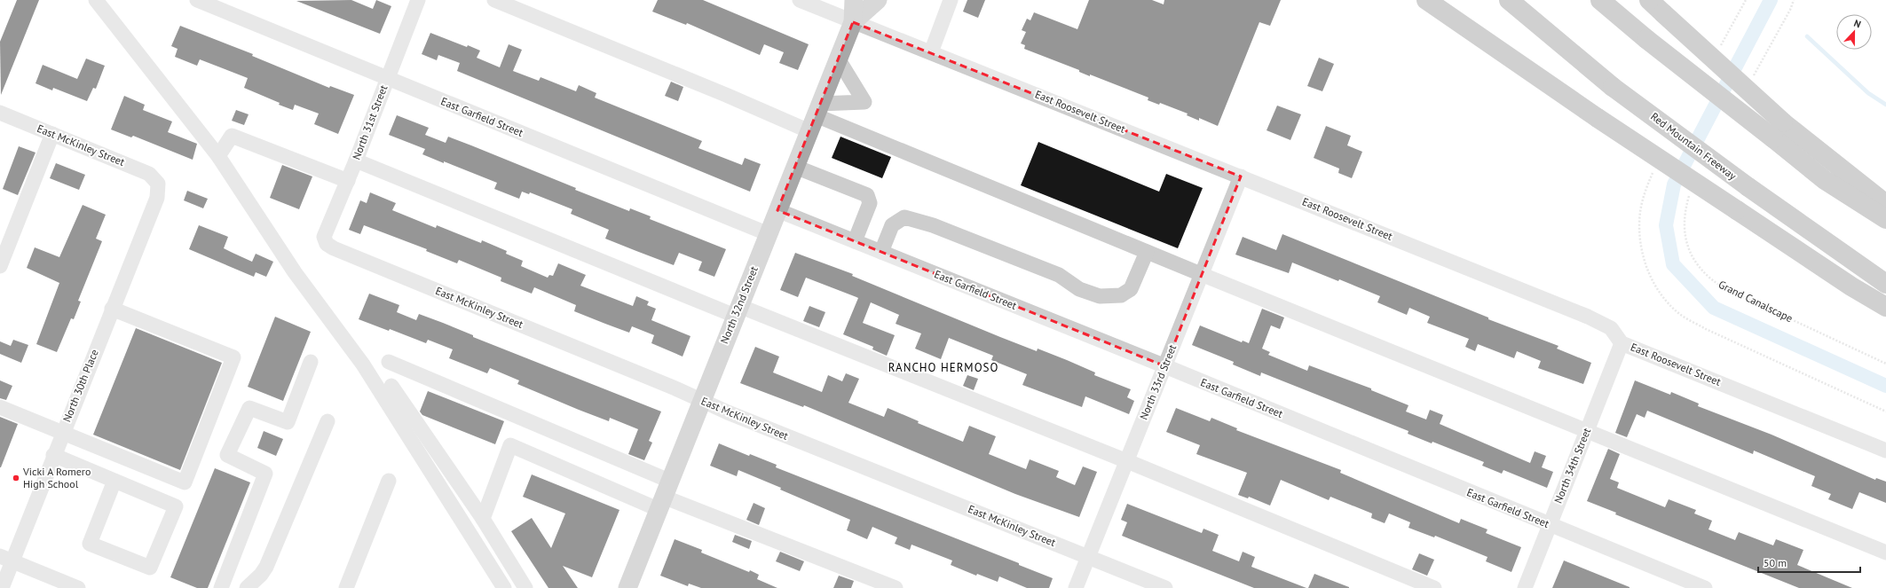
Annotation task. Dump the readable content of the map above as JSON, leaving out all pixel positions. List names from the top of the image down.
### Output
{
  "streets": {
    "highway": ["Red Mountain Freeway"],
    "main road": ["North 32nd Street"],
    "street": [
      "East Roosevelt Street",
      "East Garfield Street",
      "North 31st Street",
      "East McKinley Street",
      "North 33rd Street",
      "North 30th Place",
      "North 34th Street"
    ],
    "path": ["Grand Canalscape"]
  },
  "crossings": [
    ["East Roosevelt Street", "North 32nd Street"],
    ["East Roosevelt Street", "North 33rd Street"],
    ["East Roosevelt Street", "North 34th Street"],
    ["East Garfield Street", "North 31st Street"],
    ["East Garfield Street", "North 32nd Street"],
    ["East Garfield Street", "North 33rd Street"],
    ["East Garfield Street", "North 34th Street"],
    ["North 31st Street", "East McKinley Street"],
    ["East McKinley Street", "North 32nd Street"],
    ["East McKinley Street", "North 33rd Street"],
    ["East McKinley Street", "North 30th Place"]
  ],
  "districts": ["RANCHO HERMOSO"],
  "places": ["Vicki A Romero High School"],
  "scale_bar": "50 m",
  "north": "top"
}
